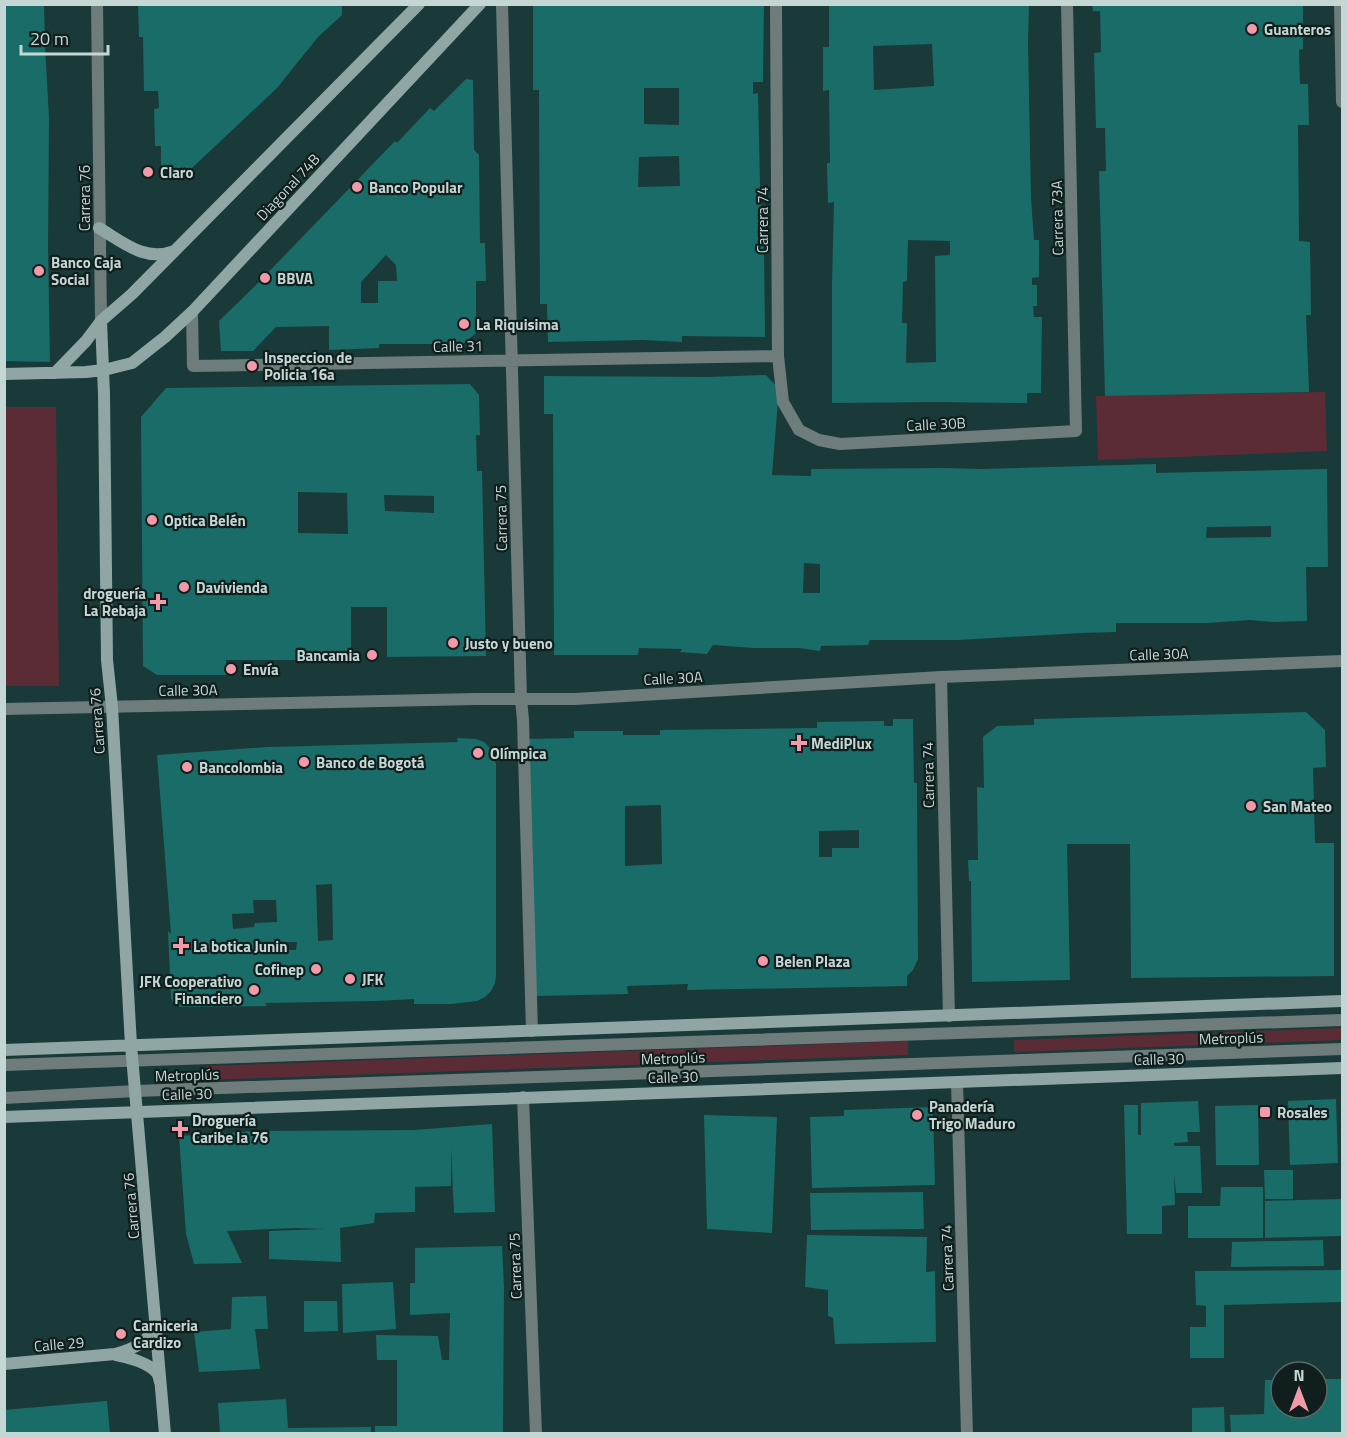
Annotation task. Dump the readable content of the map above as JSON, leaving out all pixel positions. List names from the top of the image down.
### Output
{
  "streets": {
    "main road": [
      "Diagonal 74B",
      "Carrera 76",
      "Calle 30",
      "Calle 29"
    ],
    "street": [
      "Carrera 73A",
      "Carrera 74",
      "Calle 31",
      "Calle 30B",
      "Carrera 75",
      "Calle 30A",
      "Metroplús"
    ]
  },
  "crossings": [
    ["Diagonal 74B", "Carrera 76"],
    ["Diagonal 74B", "Calle 31"],
    ["Carrera 76", "Calle 30A"],
    ["Carrera 76", "Metroplús"],
    ["Carrera 76", "Calle 30"],
    ["Carrera 76", "Calle 29"],
    ["Carrera 73A", "Calle 30B"],
    ["Carrera 74", "Calle 31"],
    ["Carrera 74", "Calle 30B"],
    ["Carrera 74", "Calle 30A"],
    ["Carrera 74", "Calle 30"],
    ["Calle 31", "Carrera 75"],
    ["Carrera 75", "Calle 30A"],
    ["Carrera 75", "Calle 30"]
  ],
  "places": {
    "other": [
      "Guanteros",
      "Claro",
      "Banco Popular",
      "Banco Caja Social",
      "BBVA",
      "La Riquisima",
      "Inspeccion de Policia 16a",
      "Optica Belén",
      "Davivienda",
      "Justo y bueno",
      "Bancamia",
      "Envía",
      "Olímpica",
      "Banco de Bogotá",
      "Bancolombia",
      "San Mateo",
      "Belen Plaza",
      "Cofinep",
      "JFK",
      "JFK Cooperativo Financiero",
      "Panadería Trigo Maduro",
      "Carniceria Cardizo"
    ],
    "health": [
      "droguería La Rebaja",
      "MediPlux",
      "La botica Junin",
      "Droguería Caribe la 76"
    ],
    "transit": ["Rosales"]
  },
  "scale_bar": "20 m",
  "north": "top"
}
